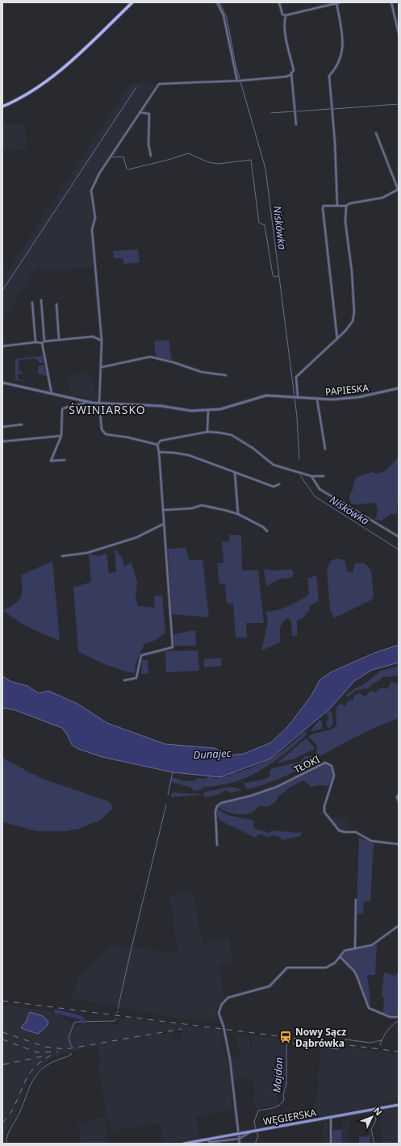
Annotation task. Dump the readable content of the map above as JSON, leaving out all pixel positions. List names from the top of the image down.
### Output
{
  "streets": {
    "main road": ["WĘGIERSKA"],
    "street": ["PAPIESKA", "TŁOKI"]
  },
  "districts": ["ŚWINIARSKO"],
  "water": ["Niskówka", "Dunajec", "Majdan"],
  "places": {
    "station": ["Nowy Sącz Dąbrówka"]
  },
  "north": "top right"
}
